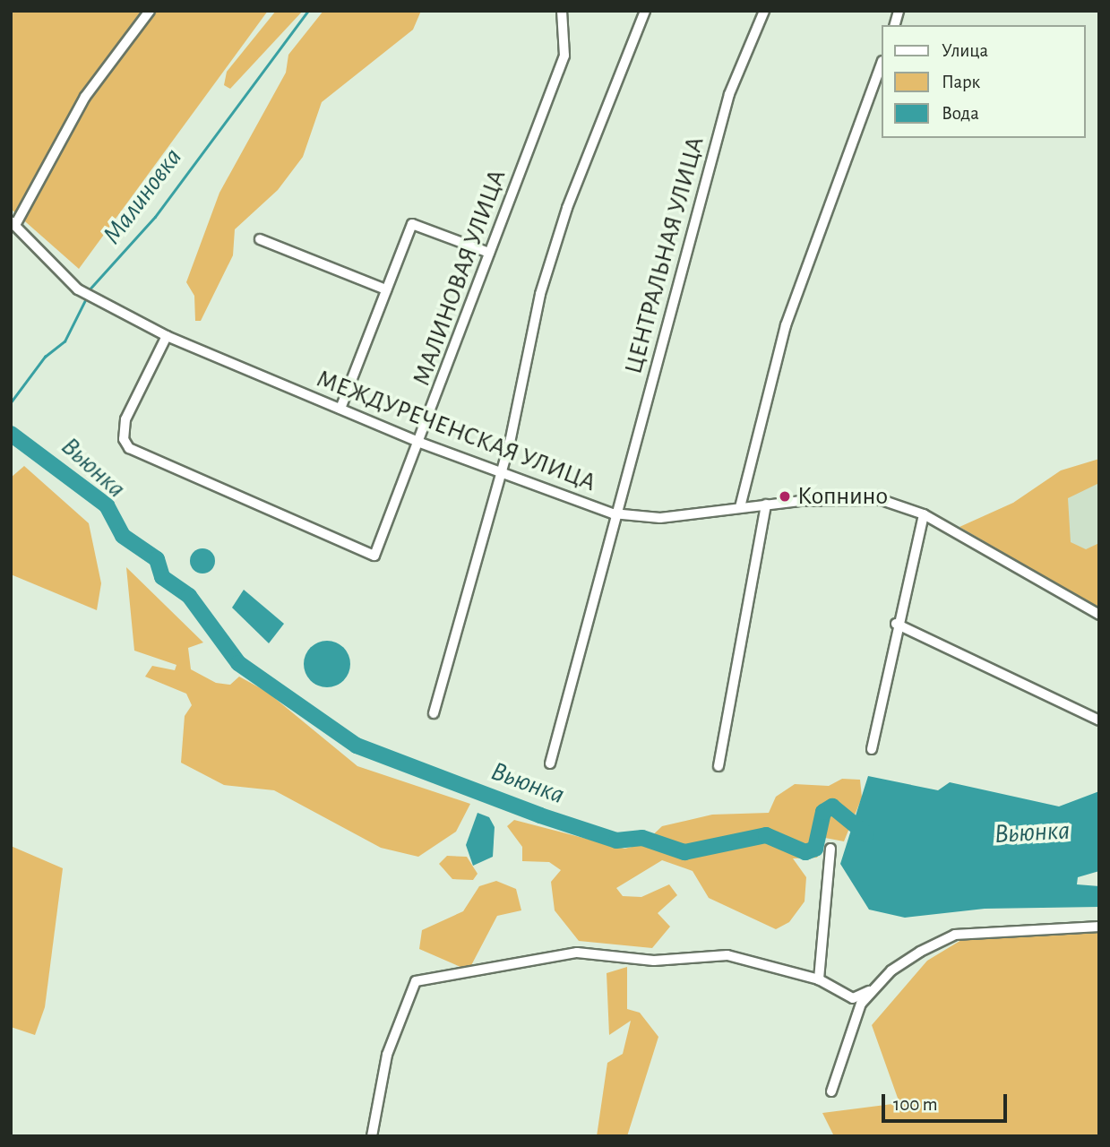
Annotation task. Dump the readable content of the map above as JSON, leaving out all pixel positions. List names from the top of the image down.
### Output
{
  "streets": {
    "street": ["ЦЕНТРАЛЬНАЯ УЛИЦА", "МАЛИНОВАЯ УЛИЦА", "МЕЖДУРЕЧЕНСКАЯ УЛИЦА"]
  },
  "crossings": [
    ["ЦЕНТРАЛЬНАЯ УЛИЦА", "МЕЖДУРЕЧЕНСКАЯ УЛИЦА"],
    ["МАЛИНОВАЯ УЛИЦА", "МЕЖДУРЕЧЕНСКАЯ УЛИЦА"]
  ],
  "water": ["Малиновка", "Вьюнка"],
  "places": ["Копнино"],
  "legend": ["Улица", "Парк", "Вода"],
  "scale_bar": "100 m"
}
